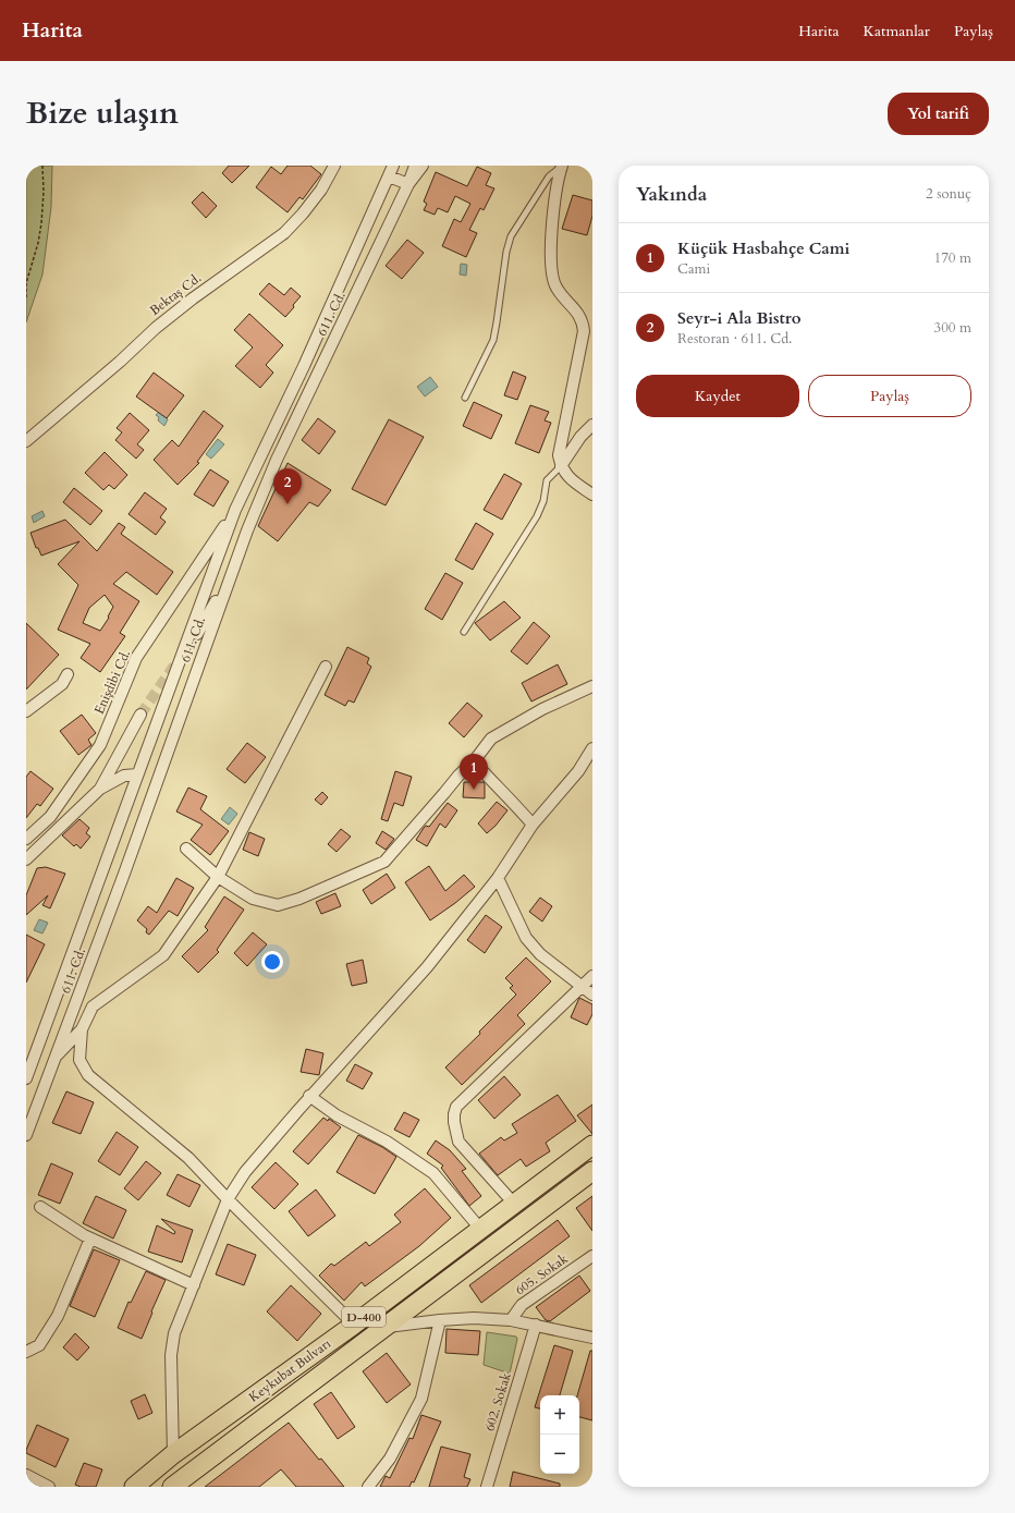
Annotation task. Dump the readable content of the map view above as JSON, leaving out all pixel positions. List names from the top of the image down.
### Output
{
  "streets": {
    "highway": ["D-400", "Keykubat Bulvarı"],
    "street": [
      "Bektaş Cd.",
      "611. Cd.",
      "Enişdibi Cd.",
      "605. Sokak",
      "602. Sokak"
    ]
  },
  "crossings": [
    ["611. Cd.", "Enişdibi Cd."]
  ],
  "page": {
    "header": "Harita",
    "nav": ["Harita", "Katmanlar", "Paylaş"],
    "title": "Bize ulaşın",
    "buttons": [
      "Yol tarifi",
      ["Kaydet", "Paylaş"]
    ],
    "heading": ["Yakında", "2 sonuç"],
    "list": [
      {
        "mark": "1",
        "name": "Küçük Hasbahçe Cami",
        "note": "Cami",
        "value": "170 m"
      },
      {
        "mark": "2",
        "name": "Seyr-i Ala Bistro",
        "note": "Restoran · 611. Cd.",
        "value": "300 m"
      }
    ],
    "pins": ["2", "1"],
    "map_buttons": ["+", "−"]
  }
}
